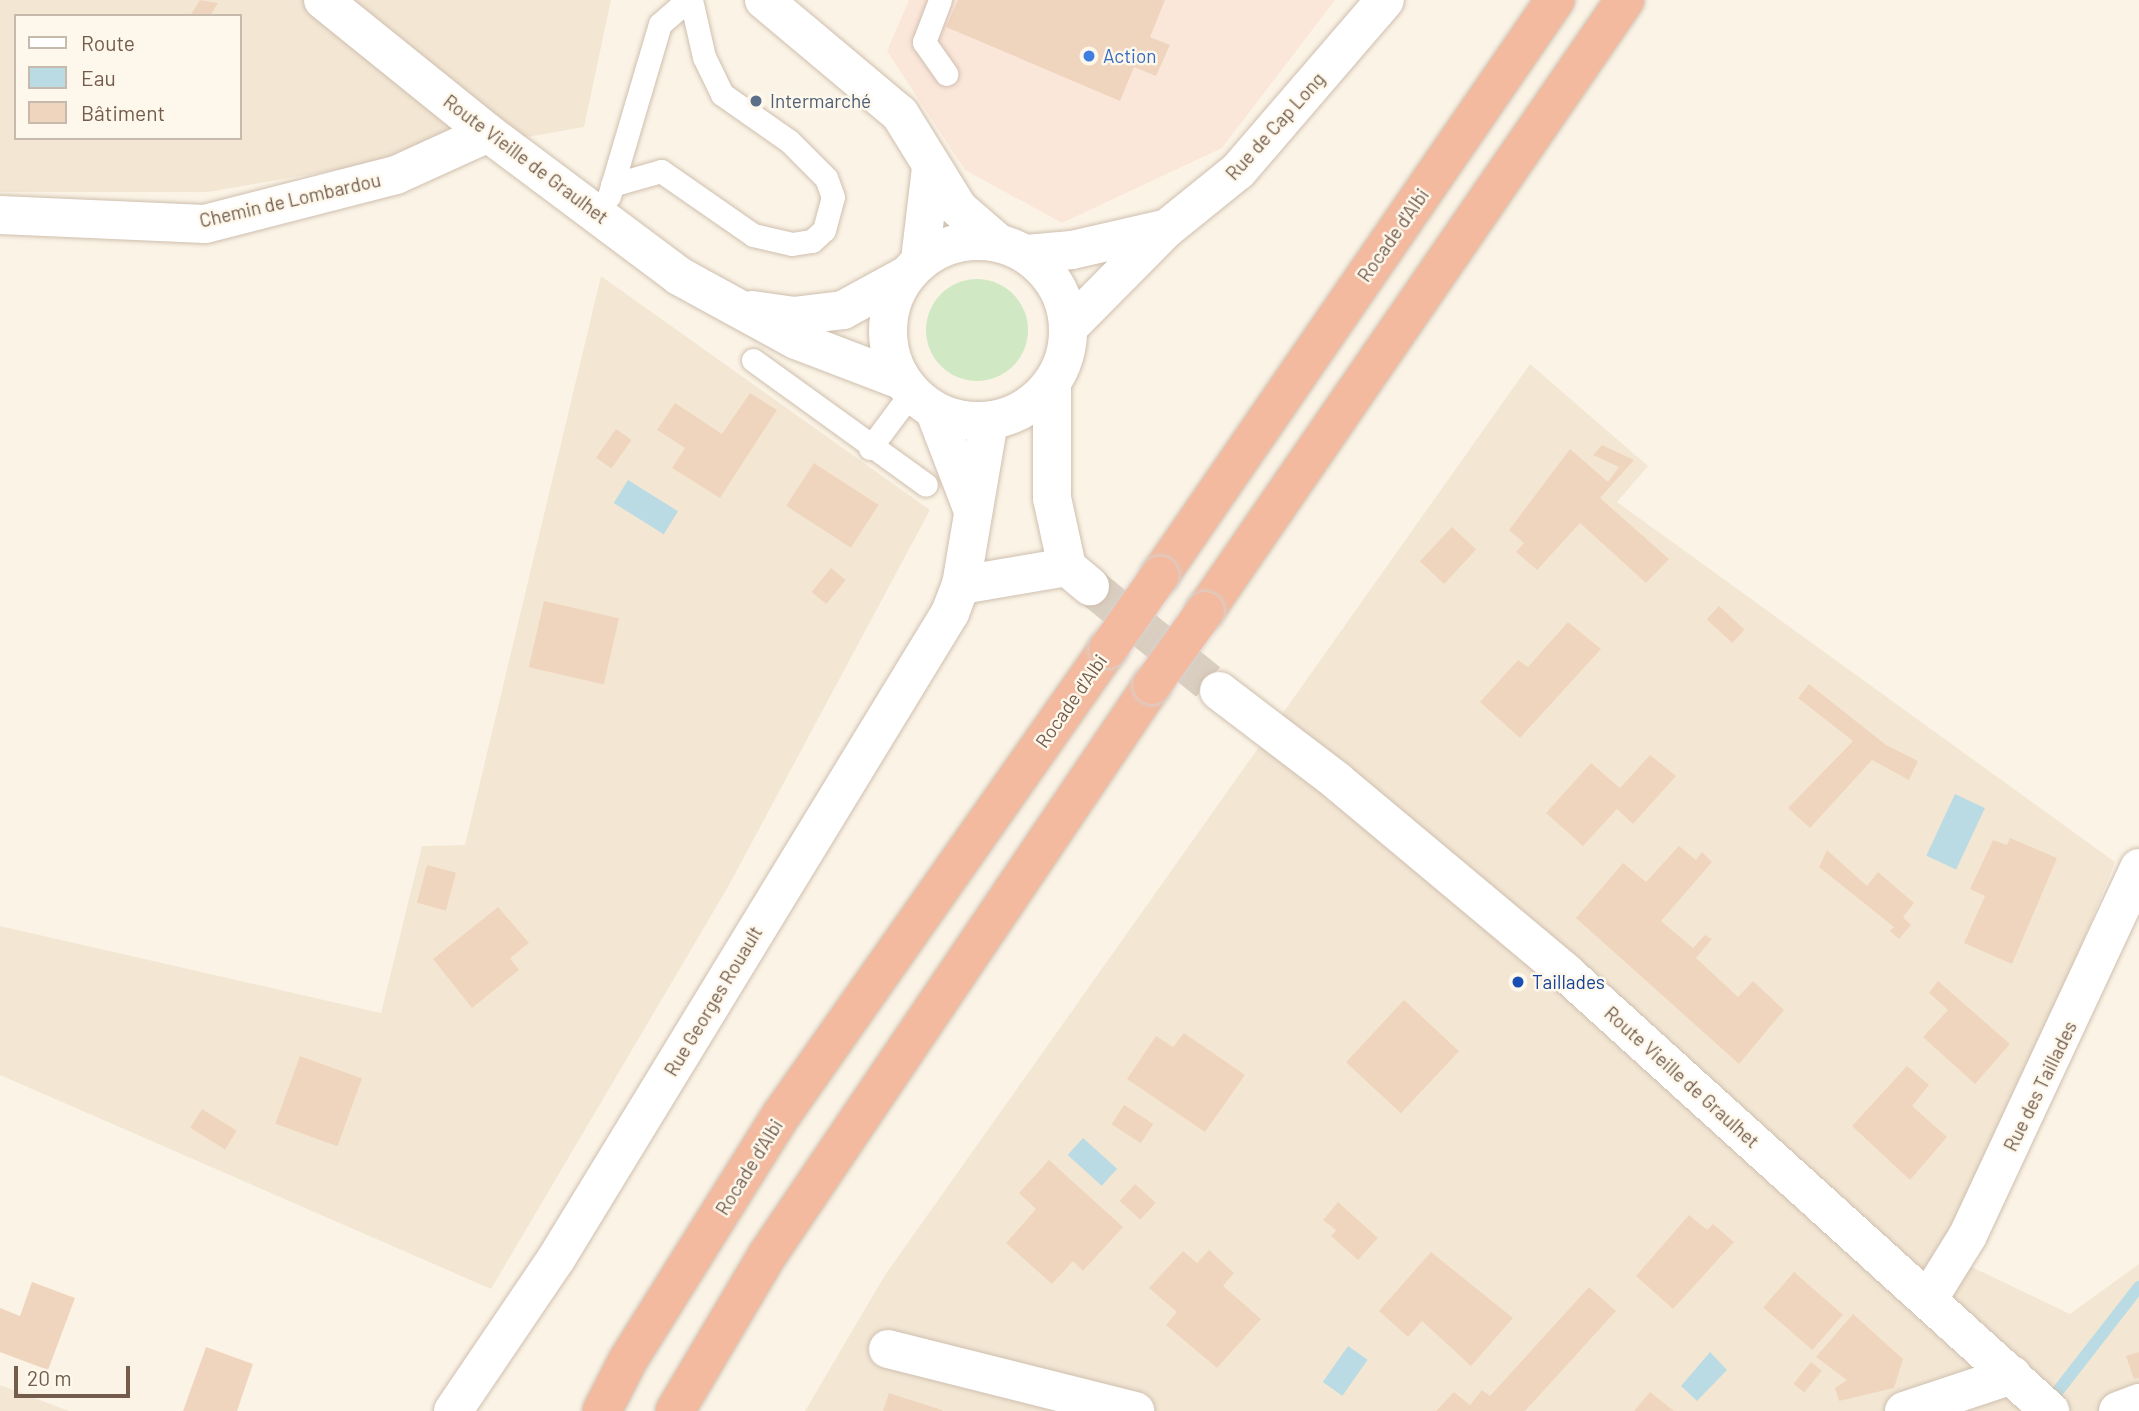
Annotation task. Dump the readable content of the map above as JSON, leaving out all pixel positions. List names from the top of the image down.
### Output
{
  "streets": {
    "highway": ["Rocade d'Albi"],
    "street": [
      "Rue de Cap Long",
      "Route Vieille de Graulhet",
      "Chemin de Lombardou",
      "Rue Georges Rouault",
      "Rue des Taillades"
    ]
  },
  "crossings": [
    ["Rue de Cap Long", "Route Vieille de Graulhet"],
    ["Rue de Cap Long", "Rue Georges Rouault"],
    ["Route Vieille de Graulhet", "Chemin de Lombardou"],
    ["Route Vieille de Graulhet", "Rue Georges Rouault"],
    ["Route Vieille de Graulhet", "Rue des Taillades"]
  ],
  "places": ["Action", "Intermarché", "Taillades"],
  "legend": ["Route", "Eau", "Bâtiment"],
  "scale_bar": "20 m"
}
